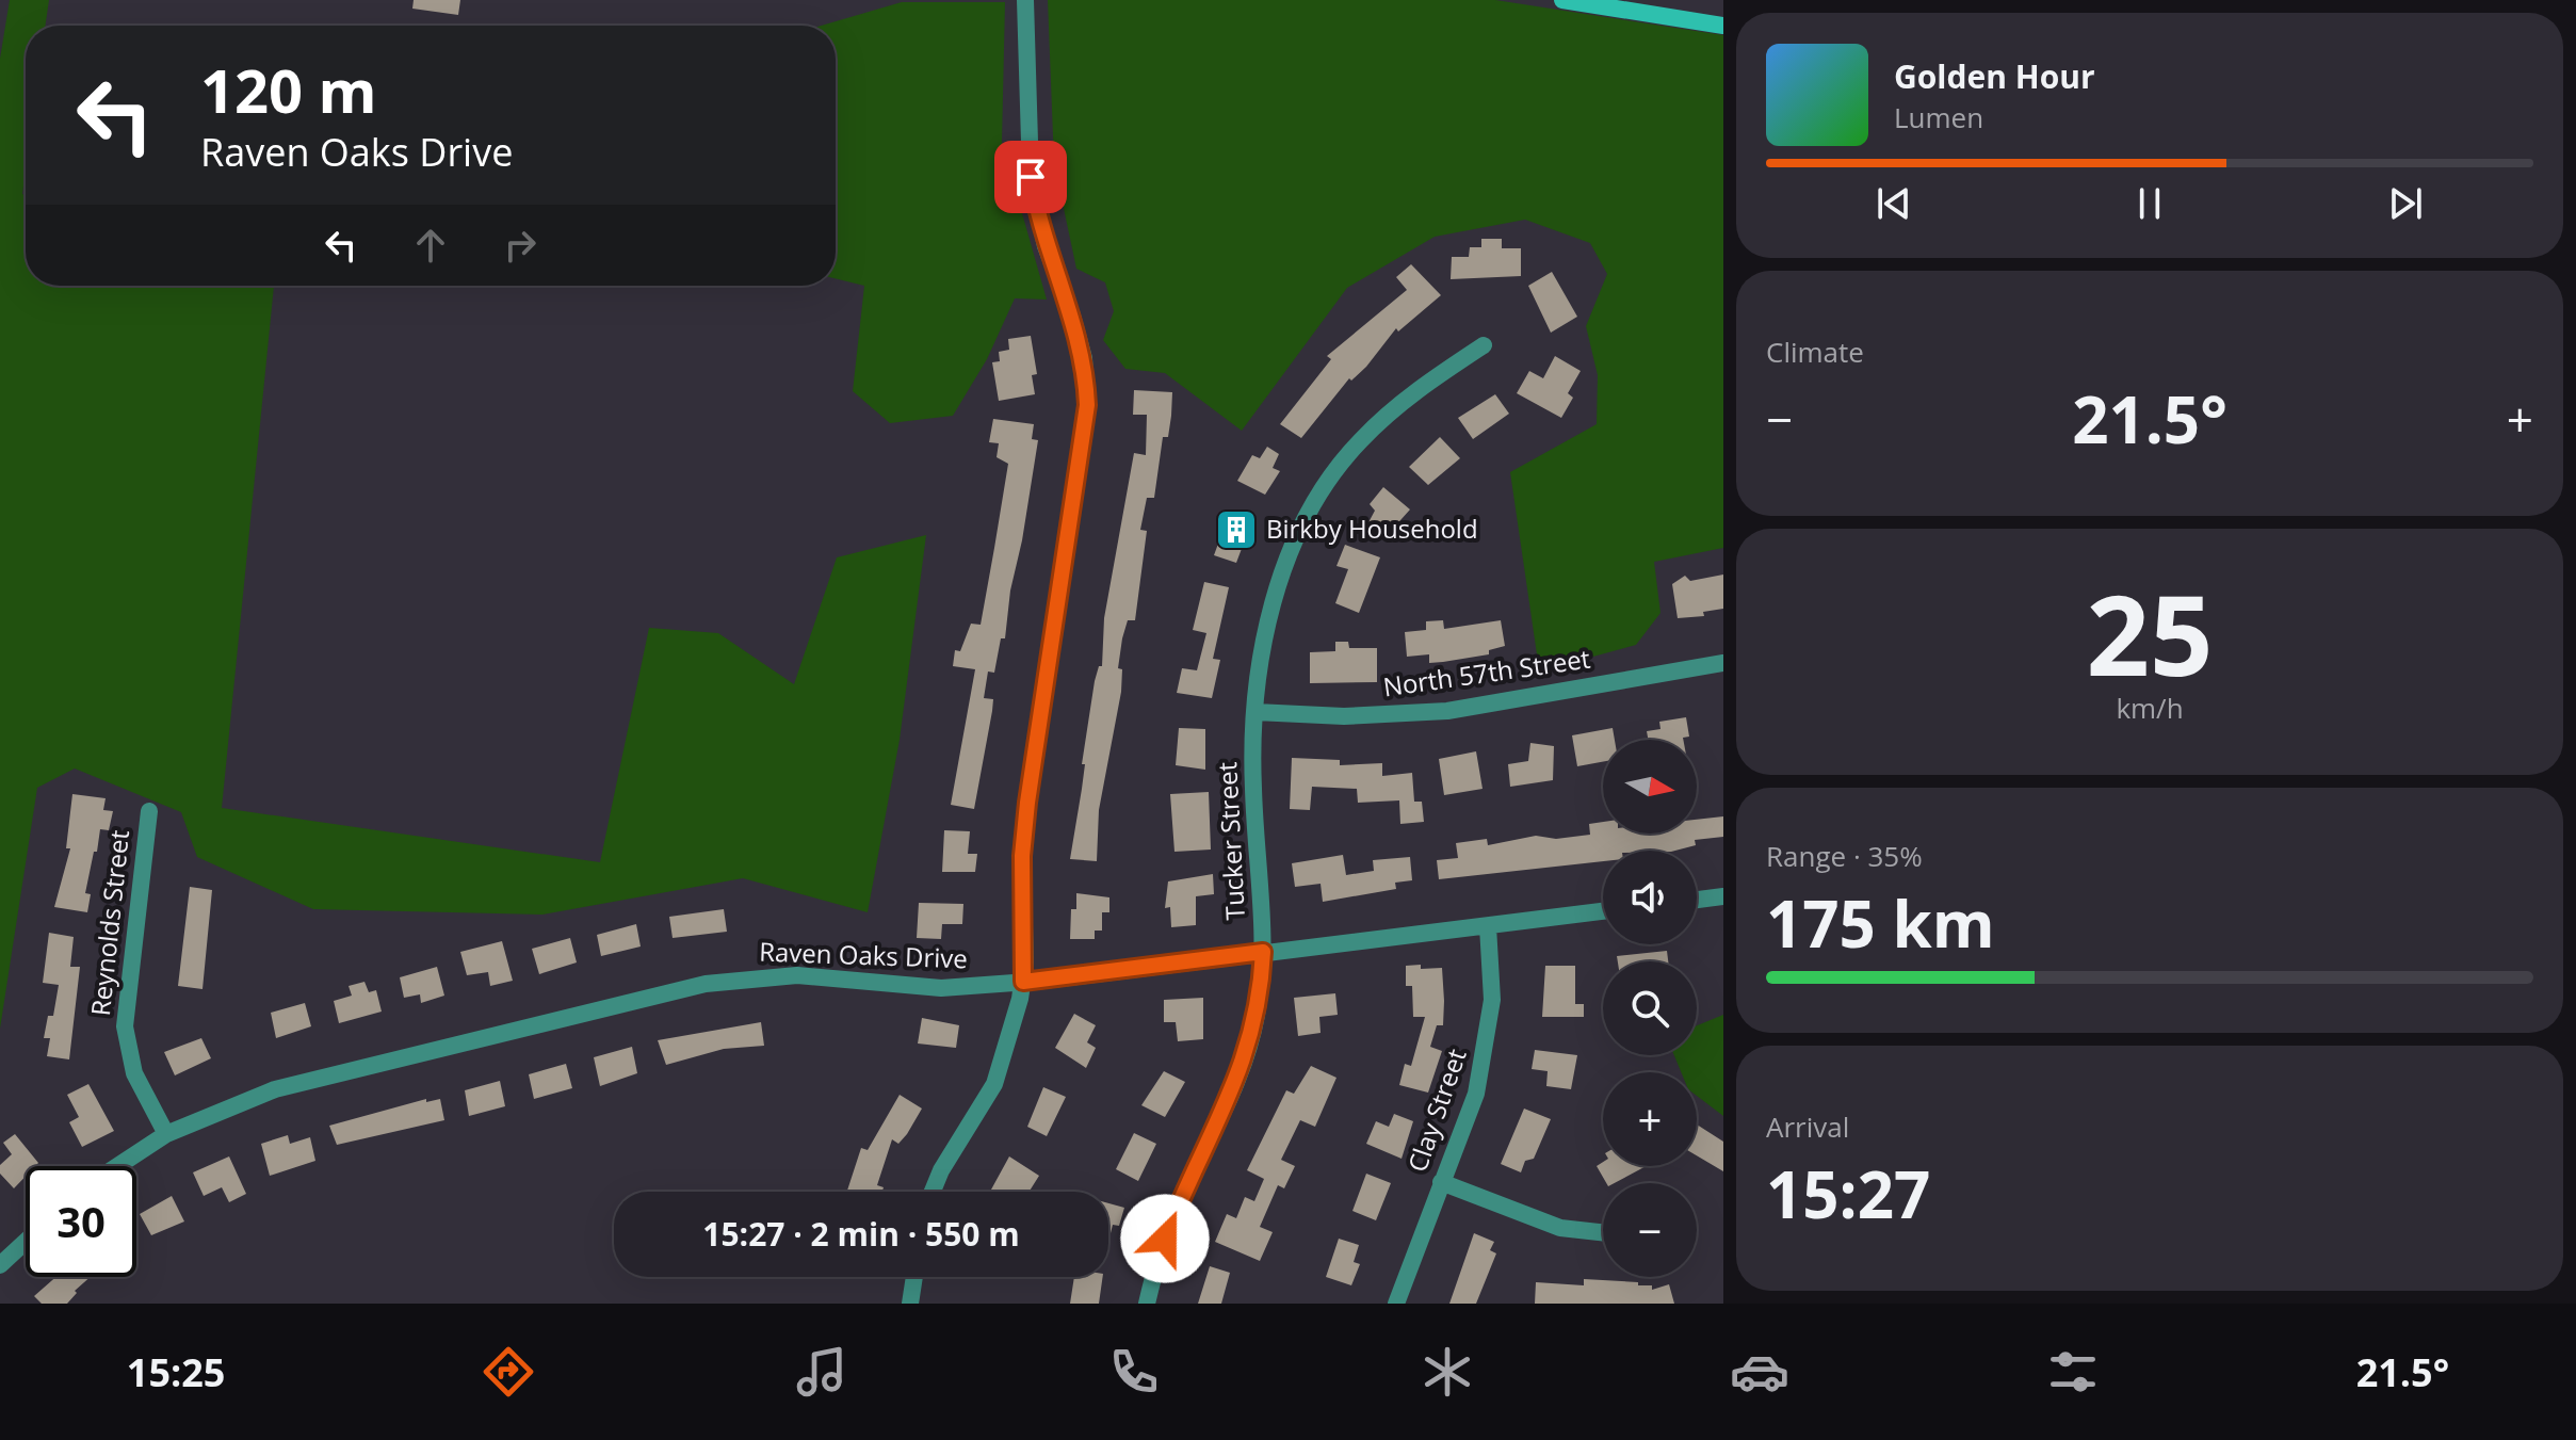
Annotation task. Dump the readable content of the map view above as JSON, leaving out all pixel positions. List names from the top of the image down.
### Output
{
  "streets": {
    "street": [
      "North 57th Street",
      "Tucker Street",
      "Reynolds Street",
      "Raven Oaks Drive",
      "Clay Street"
    ]
  },
  "crossings": [
    ["North 57th Street", "Tucker Street"],
    ["Tucker Street", "Raven Oaks Drive"],
    ["Reynolds Street", "Raven Oaks Drive"],
    ["Raven Oaks Drive", "Clay Street"]
  ],
  "places": {
    "building": ["Birkby Household"]
  },
  "north": "right",
  "page": {
    "turn": ["120 m", "Raven Oaks Drive"],
    "song": ["Golden Hour", "Lumen"],
    "tile": [
      "Climate",
      ["25", "km/h"],
      ["Range · 35%", "175 km"],
      ["Arrival", "15:27"]
    ],
    "heat": ["−", "21.5°", "+"],
    "map_buttons": ["+", "−"],
    "limit": "30",
    "trip": "15:27 · 2 min · 550 m",
    "tabs": ["15:25", "21.5°"]
  }
}
